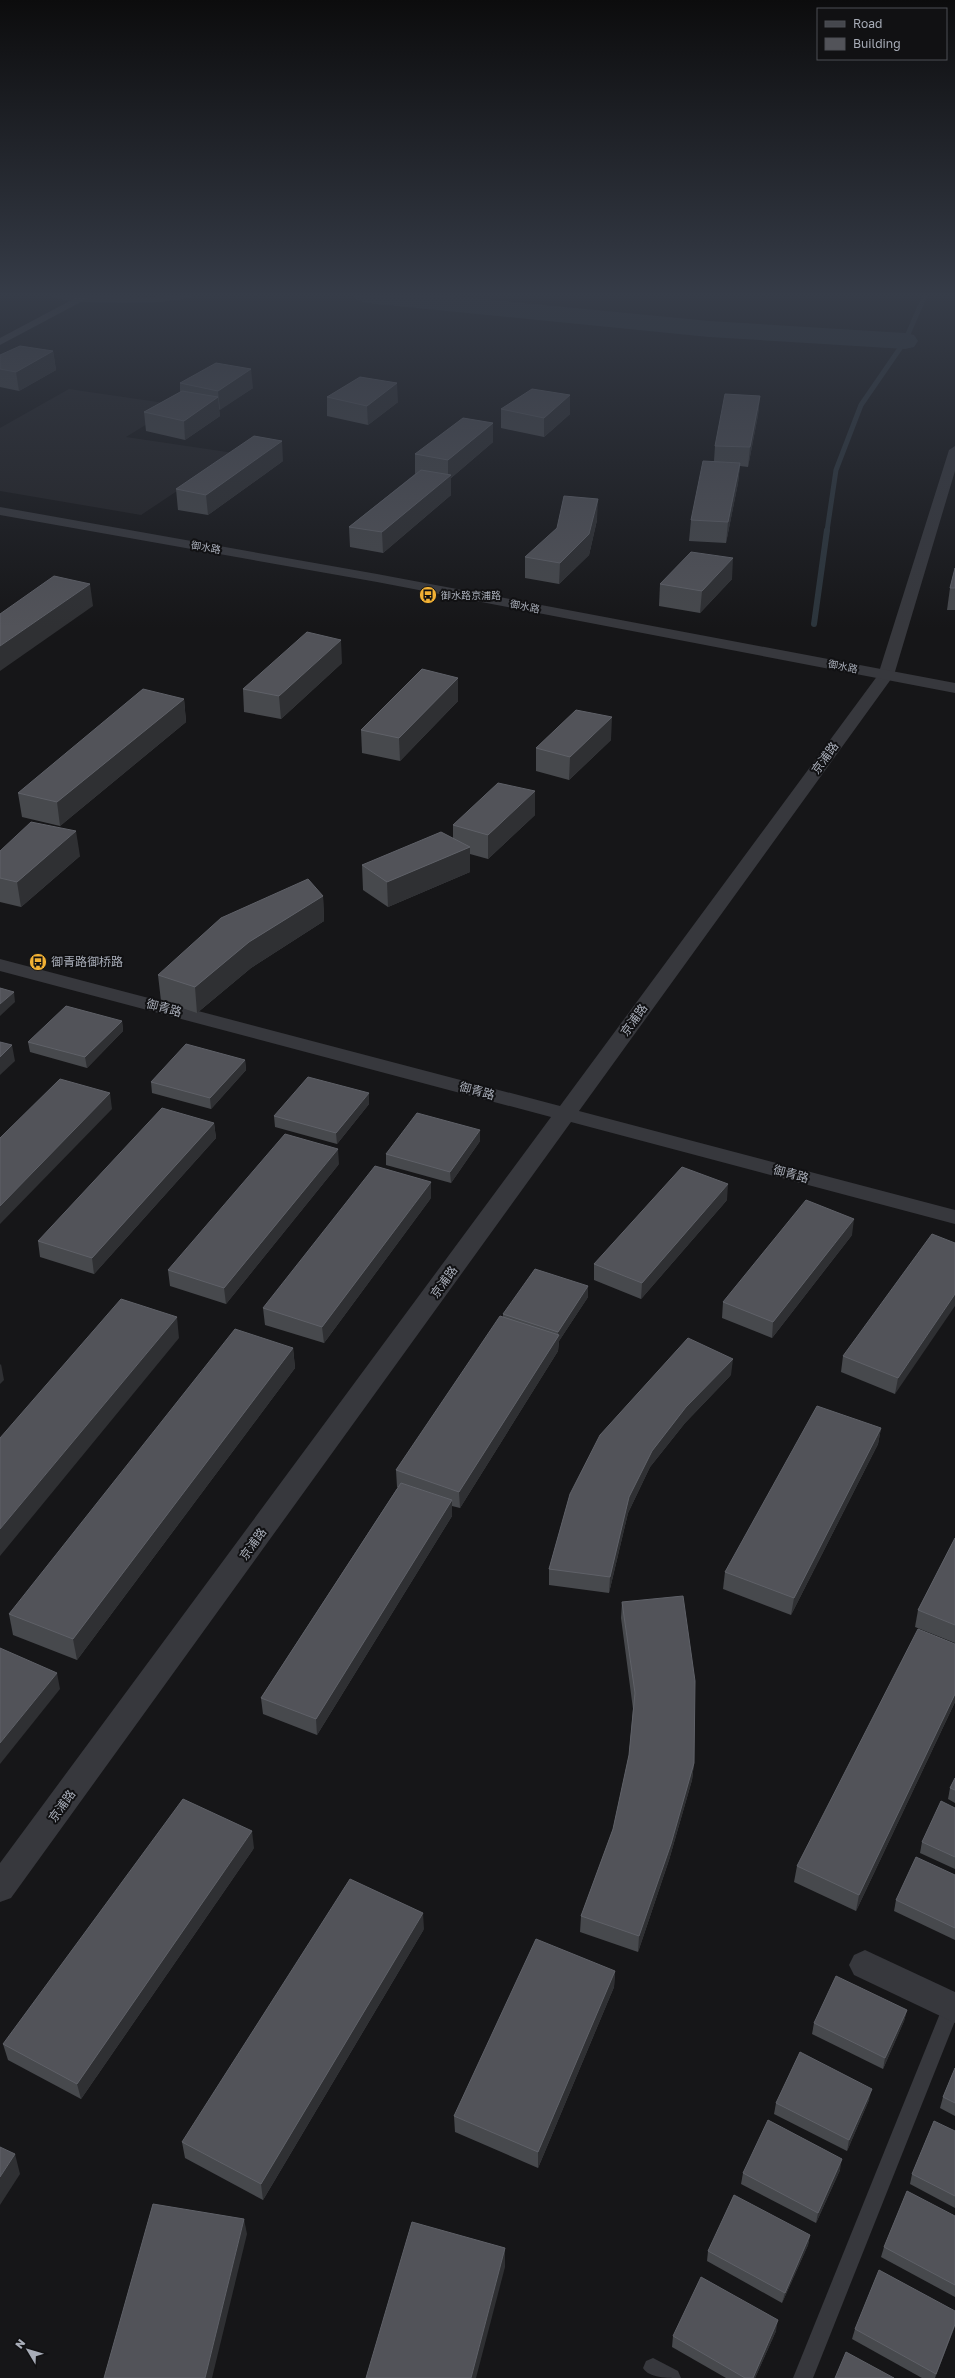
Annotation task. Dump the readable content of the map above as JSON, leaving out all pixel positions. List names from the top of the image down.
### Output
{
  "streets": {
    "street": ["御水路", "京浦路", "御青路"]
  },
  "crossings": [
    ["御水路", "京浦路"],
    ["京浦路", "御青路"]
  ],
  "places": {
    "bus stop": ["御水路京浦路", "御青路御桥路"]
  },
  "legend": ["Road", "Building"],
  "north": "top left"
}
